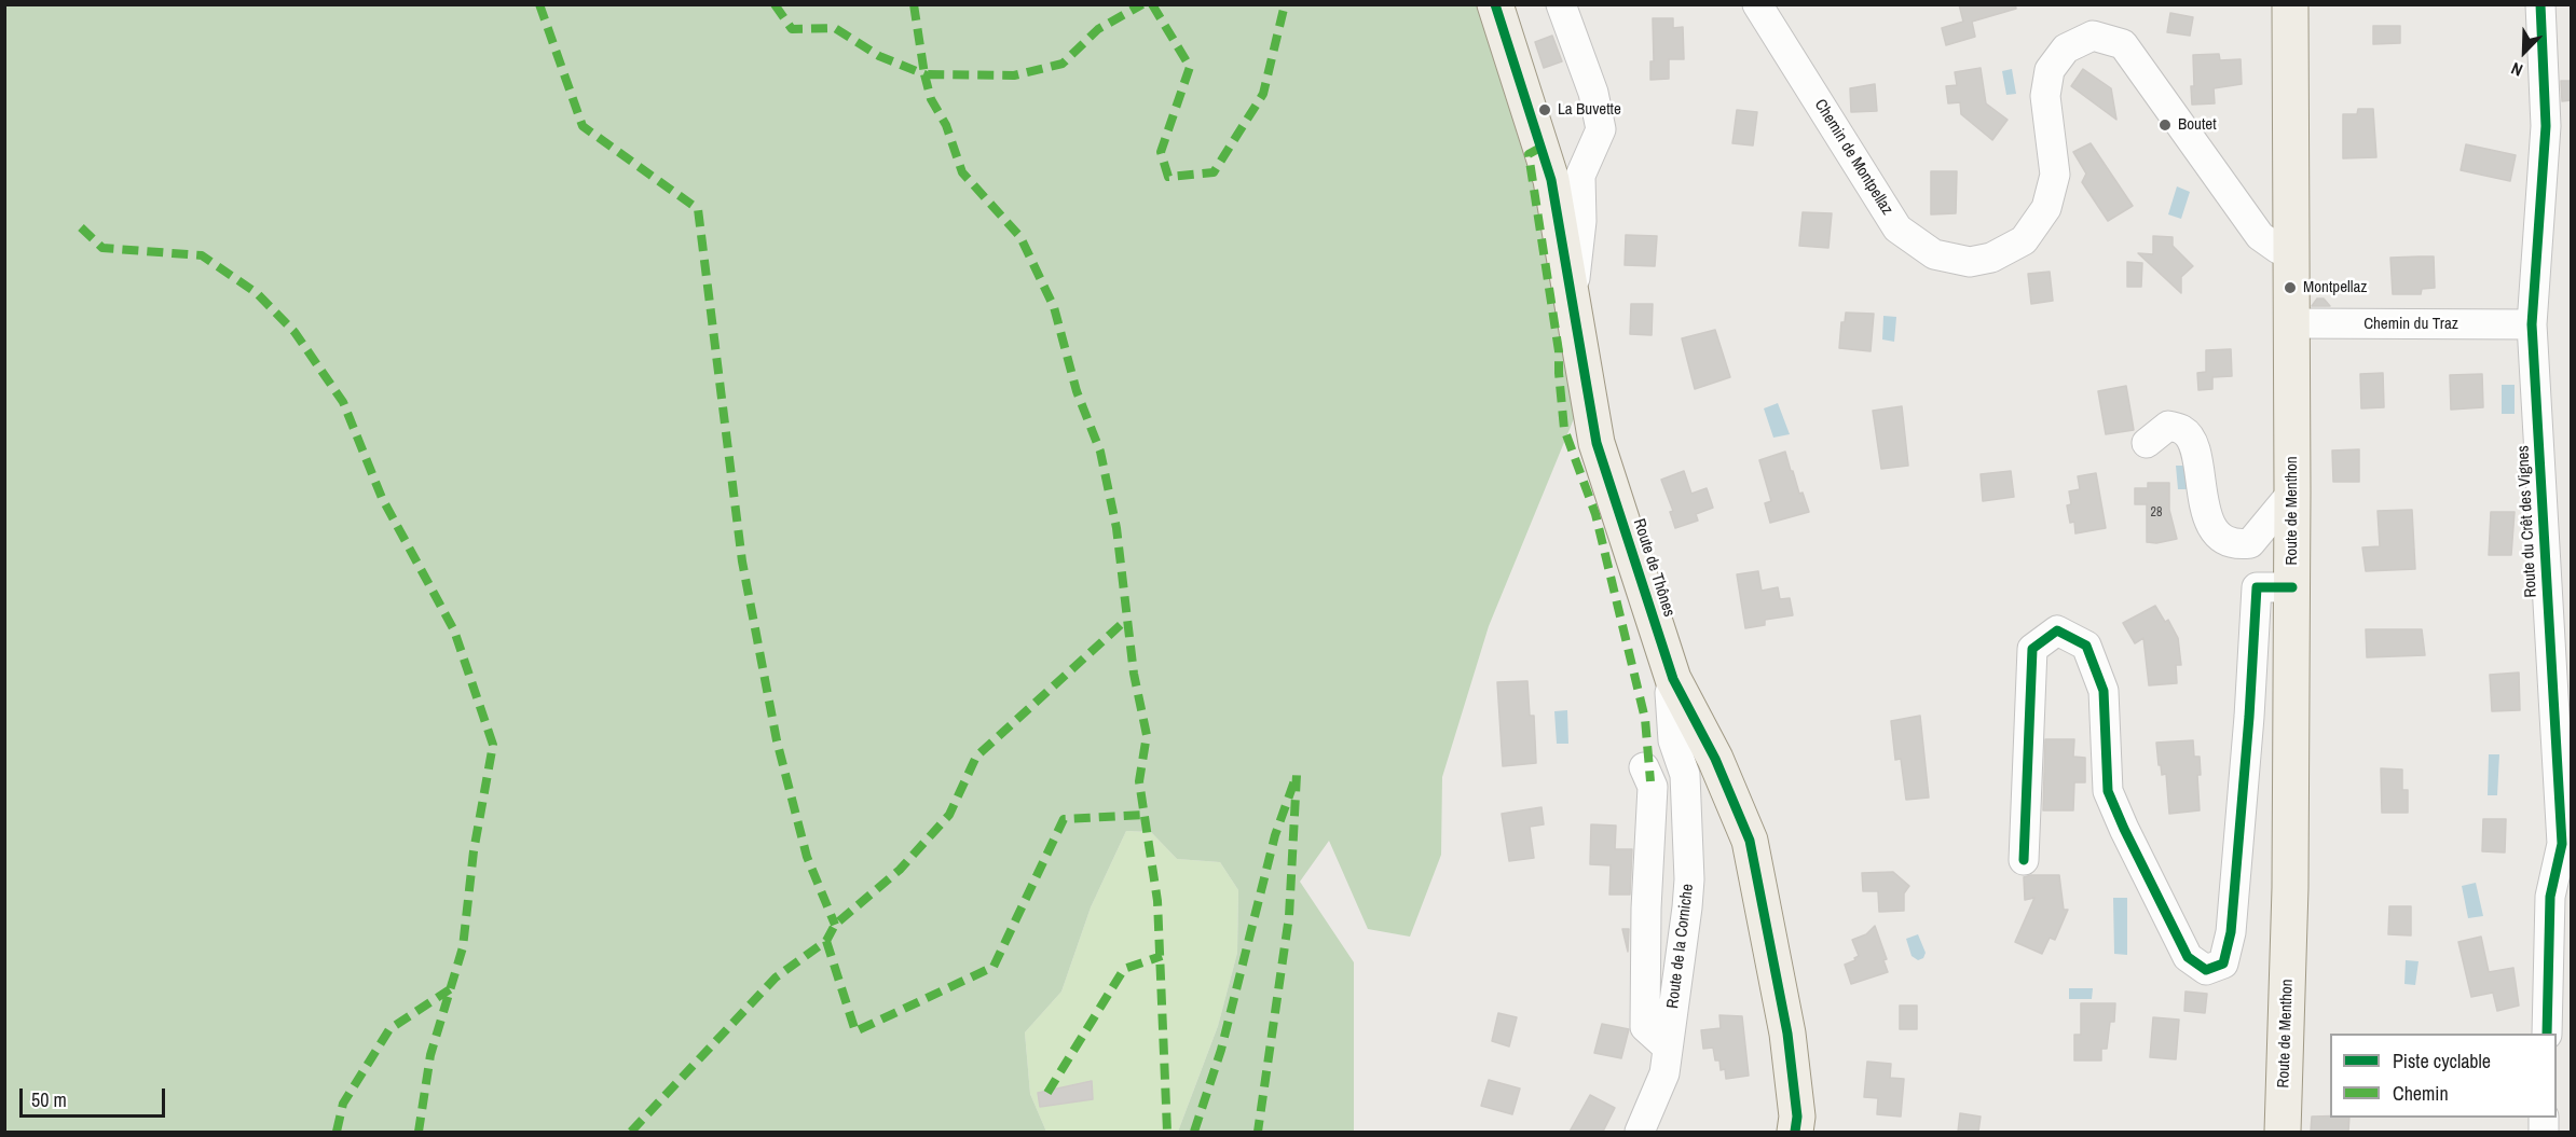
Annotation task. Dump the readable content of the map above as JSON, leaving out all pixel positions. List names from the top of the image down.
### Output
{
  "streets": {
    "main road": ["Route de Menthon", "Route de Thônes"],
    "street": [
      "Chemin de Montpellaz",
      "Chemin du Traz",
      "Route du Crêt des Vignes",
      "Route de la Corniche"
    ]
  },
  "crossings": [
    ["Chemin de Montpellaz", "Route de Menthon"],
    ["Chemin du Traz", "Route de Menthon"],
    ["Chemin du Traz", "Route du Crêt des Vignes"],
    ["Route de Thônes", "Route de la Corniche"]
  ],
  "places": ["La Buvette", "Boutet", "Montpellaz"],
  "house_numbers": ["28"],
  "legend": ["Piste cyclable", "Chemin"],
  "scale_bar": "50 m",
  "north": "bottom left"
}
